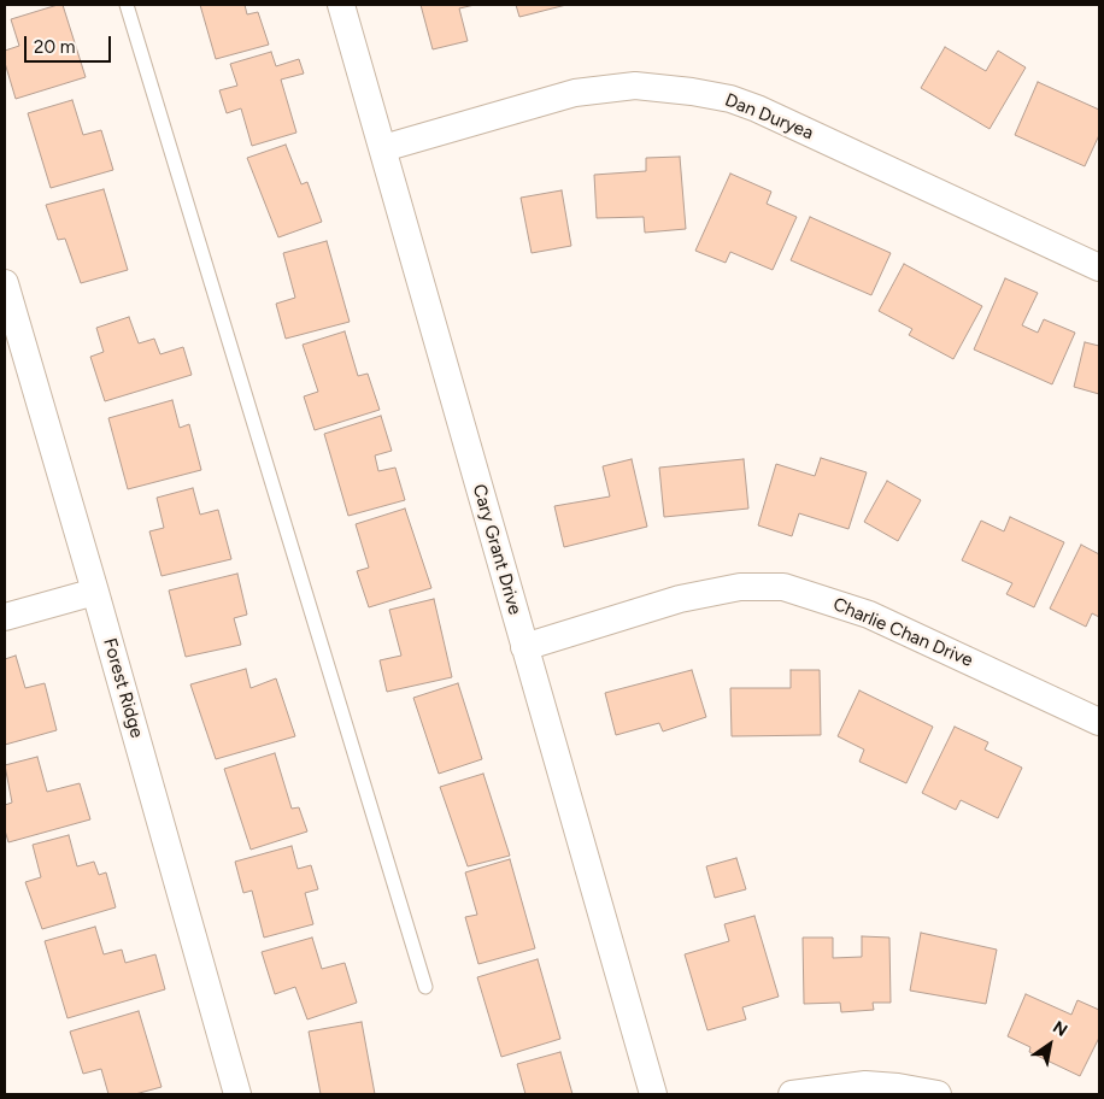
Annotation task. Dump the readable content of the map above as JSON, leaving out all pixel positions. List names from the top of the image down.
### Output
{
  "streets": {
    "street": [
      "Dan Duryea",
      "Cary Grant Drive",
      "Charlie Chan Drive",
      "Forest Ridge"
    ]
  },
  "crossings": [
    ["Dan Duryea", "Cary Grant Drive"],
    ["Cary Grant Drive", "Charlie Chan Drive"]
  ],
  "scale_bar": "20 m",
  "north": "top right"
}
